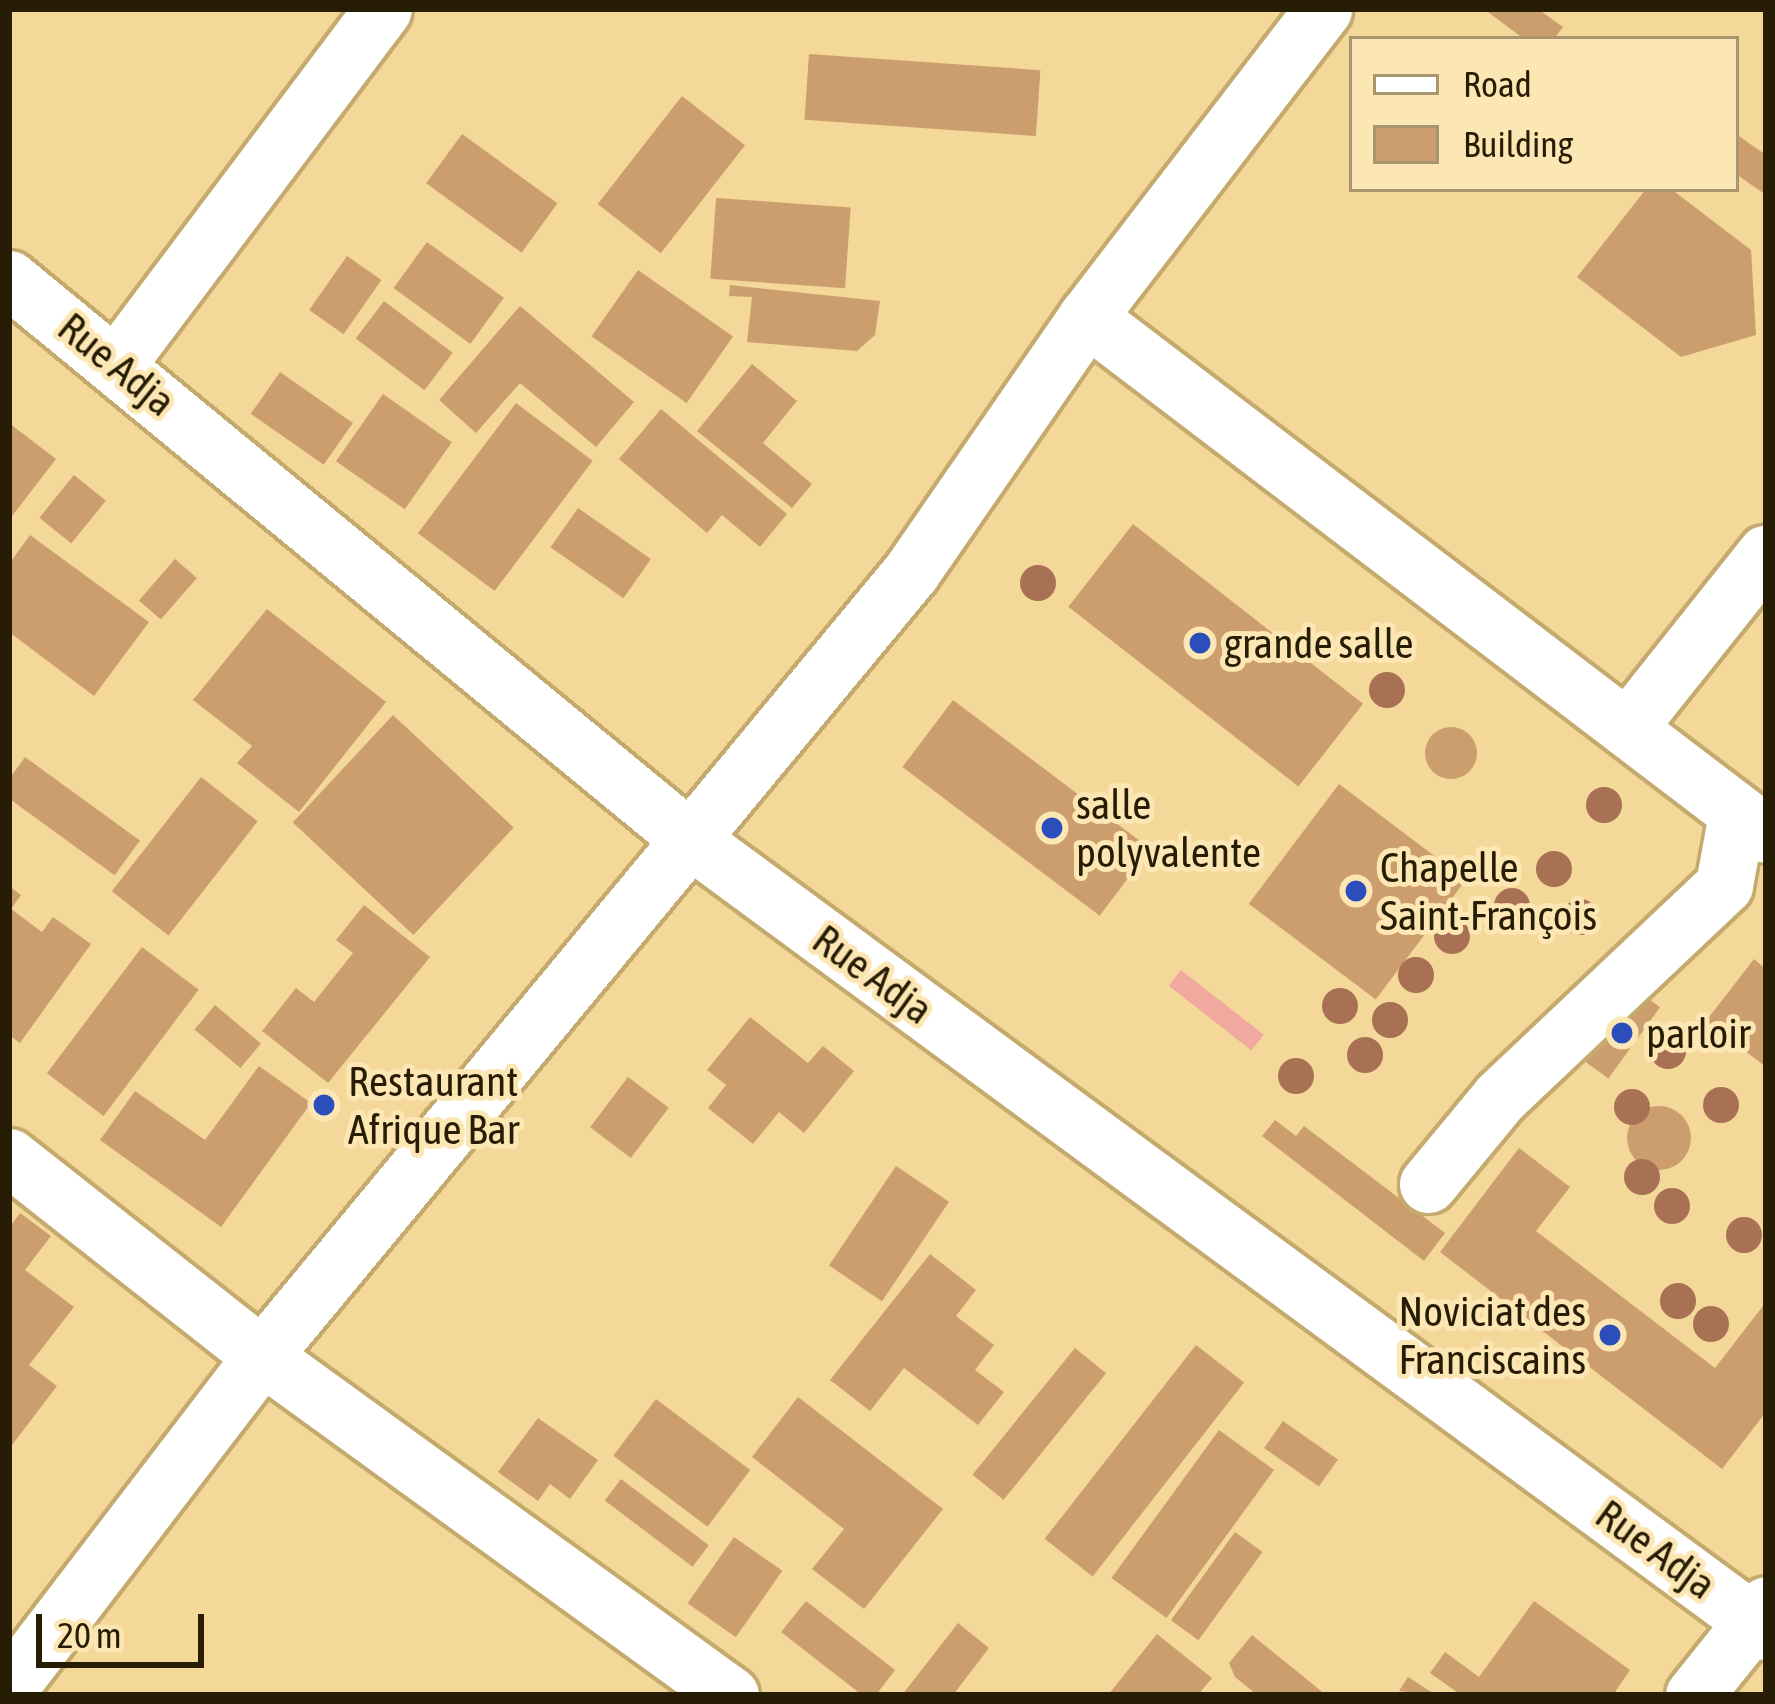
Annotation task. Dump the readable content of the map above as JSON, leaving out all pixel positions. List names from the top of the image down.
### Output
{
  "streets": {
    "street": ["Rue Adja"]
  },
  "places": [
    "grande salle",
    "salle polyvalente",
    "Chapelle Saint-François",
    "parloir",
    "Restaurant Afrique Bar",
    "Noviciat des Franciscains"
  ],
  "legend": ["Road", "Building"],
  "scale_bar": "20 m"
}
